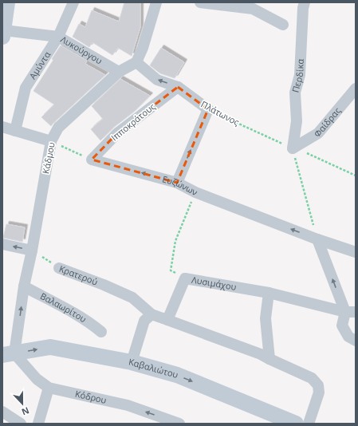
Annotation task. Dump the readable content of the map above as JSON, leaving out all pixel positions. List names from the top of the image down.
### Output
{
  "streets": {
    "street": [
      "Λυκούργου",
      "Αμύντα",
      "Περδίκα",
      "Πλάτωνος",
      "Φαίδρας",
      "Ιπποκράτους",
      "Κάδμου",
      "Ευζώνων",
      "Κρατερού",
      "Λυσιμάχου",
      "Βαλαωρίτου",
      "Καβαλιώτου",
      "Κόδρου"
    ]
  },
  "crossings": [
    ["Λυκούργου", "Αμύντα"],
    ["Λυκούργου", "Κάδμου"],
    ["Περδίκα", "Πλάτωνος"],
    ["Περδίκα", "Φαίδρας"],
    ["Πλάτωνος", "Φαίδρας"],
    ["Πλάτωνος", "Ιπποκράτους"],
    ["Πλάτωνος", "Κάδμου"],
    ["Ιπποκράτους", "Ευζώνων"],
    ["Κάδμου", "Κρατερού"],
    ["Κάδμου", "Βαλαωρίτου"],
    ["Κάδμου", "Καβαλιώτου"],
    ["Κάδμου", "Κόδρου"],
    ["Καβαλιώτου", "Κόδρου"]
  ],
  "one_way": ["Ευζώνων"],
  "north": "bottom"
}
